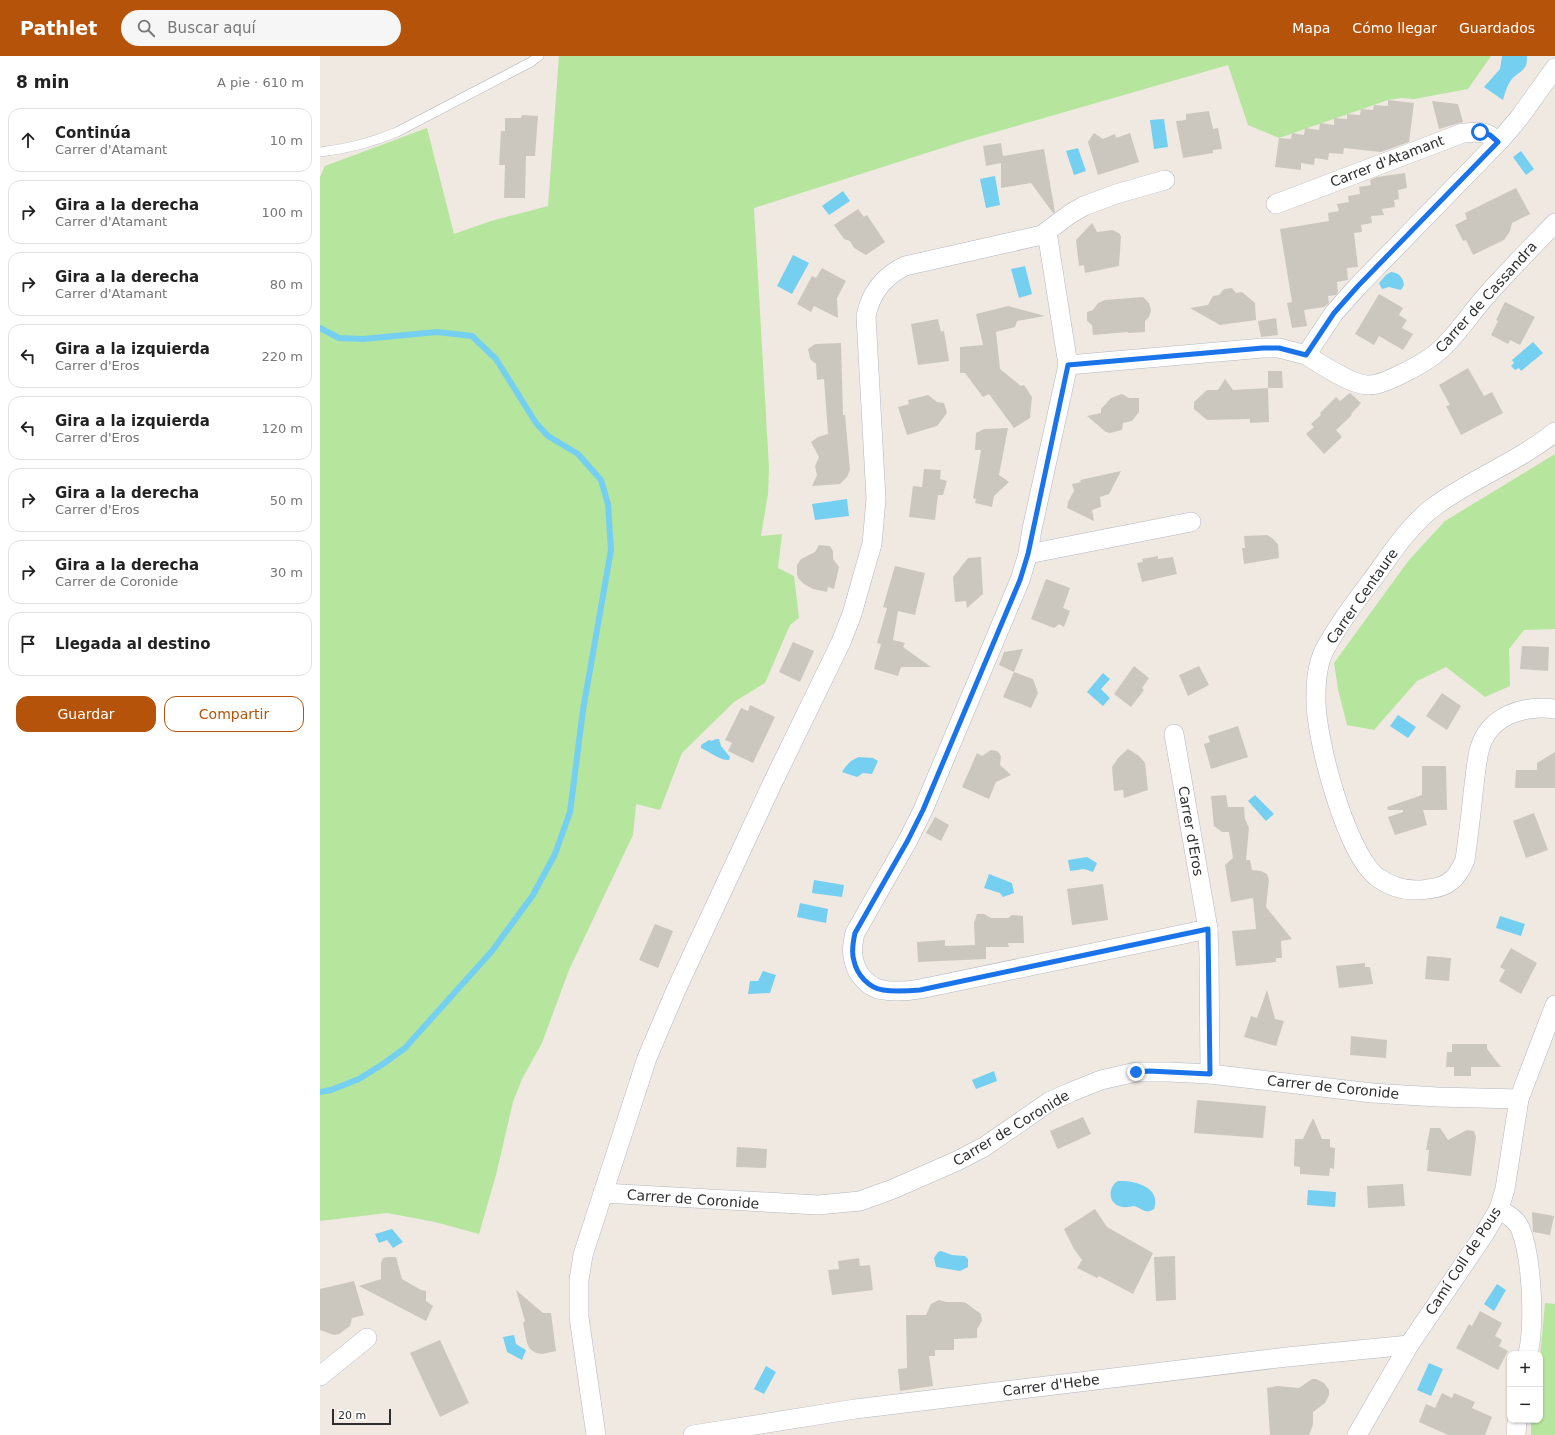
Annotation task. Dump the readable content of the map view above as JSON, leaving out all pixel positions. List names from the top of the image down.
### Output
{
  "streets": {
    "street": [
      "Carrer d'Atamant",
      "Carrer de Cassandra",
      "Carrer Centaure",
      "Carrer d'Eros",
      "Carrer de Coronide",
      "Camí Coll de Pous",
      "Carrer d'Hebe"
    ]
  },
  "crossings": [
    ["Carrer d'Eros", "Carrer de Coronide"],
    ["Carrer de Coronide", "Camí Coll de Pous"],
    ["Camí Coll de Pous", "Carrer d'Hebe"]
  ],
  "scale_bar": "20 m",
  "page": {
    "header": "Pathlet",
    "search": "Buscar aquí",
    "nav": ["Mapa", "Cómo llegar", "Guardados"],
    "heading": ["8 min", "A pie · 610 m"],
    "list": [
      ["Continúa", "Carrer d'Atamant", "10 m"],
      ["Gira a la derecha", "Carrer d'Atamant", "100 m"],
      ["Gira a la derecha", "Carrer d'Atamant", "80 m"],
      ["Gira a la izquierda", "Carrer d'Eros", "220 m"],
      ["Gira a la izquierda", "Carrer d'Eros", "120 m"],
      ["Gira a la derecha", "Carrer d'Eros", "50 m"],
      ["Gira a la derecha", "Carrer de Coronide", "30 m"],
      "Llegada al destino"
    ],
    "buttons": ["Guardar", "Compartir"],
    "map_buttons": ["+", "−"],
    "scale": "20 m"
  }
}
